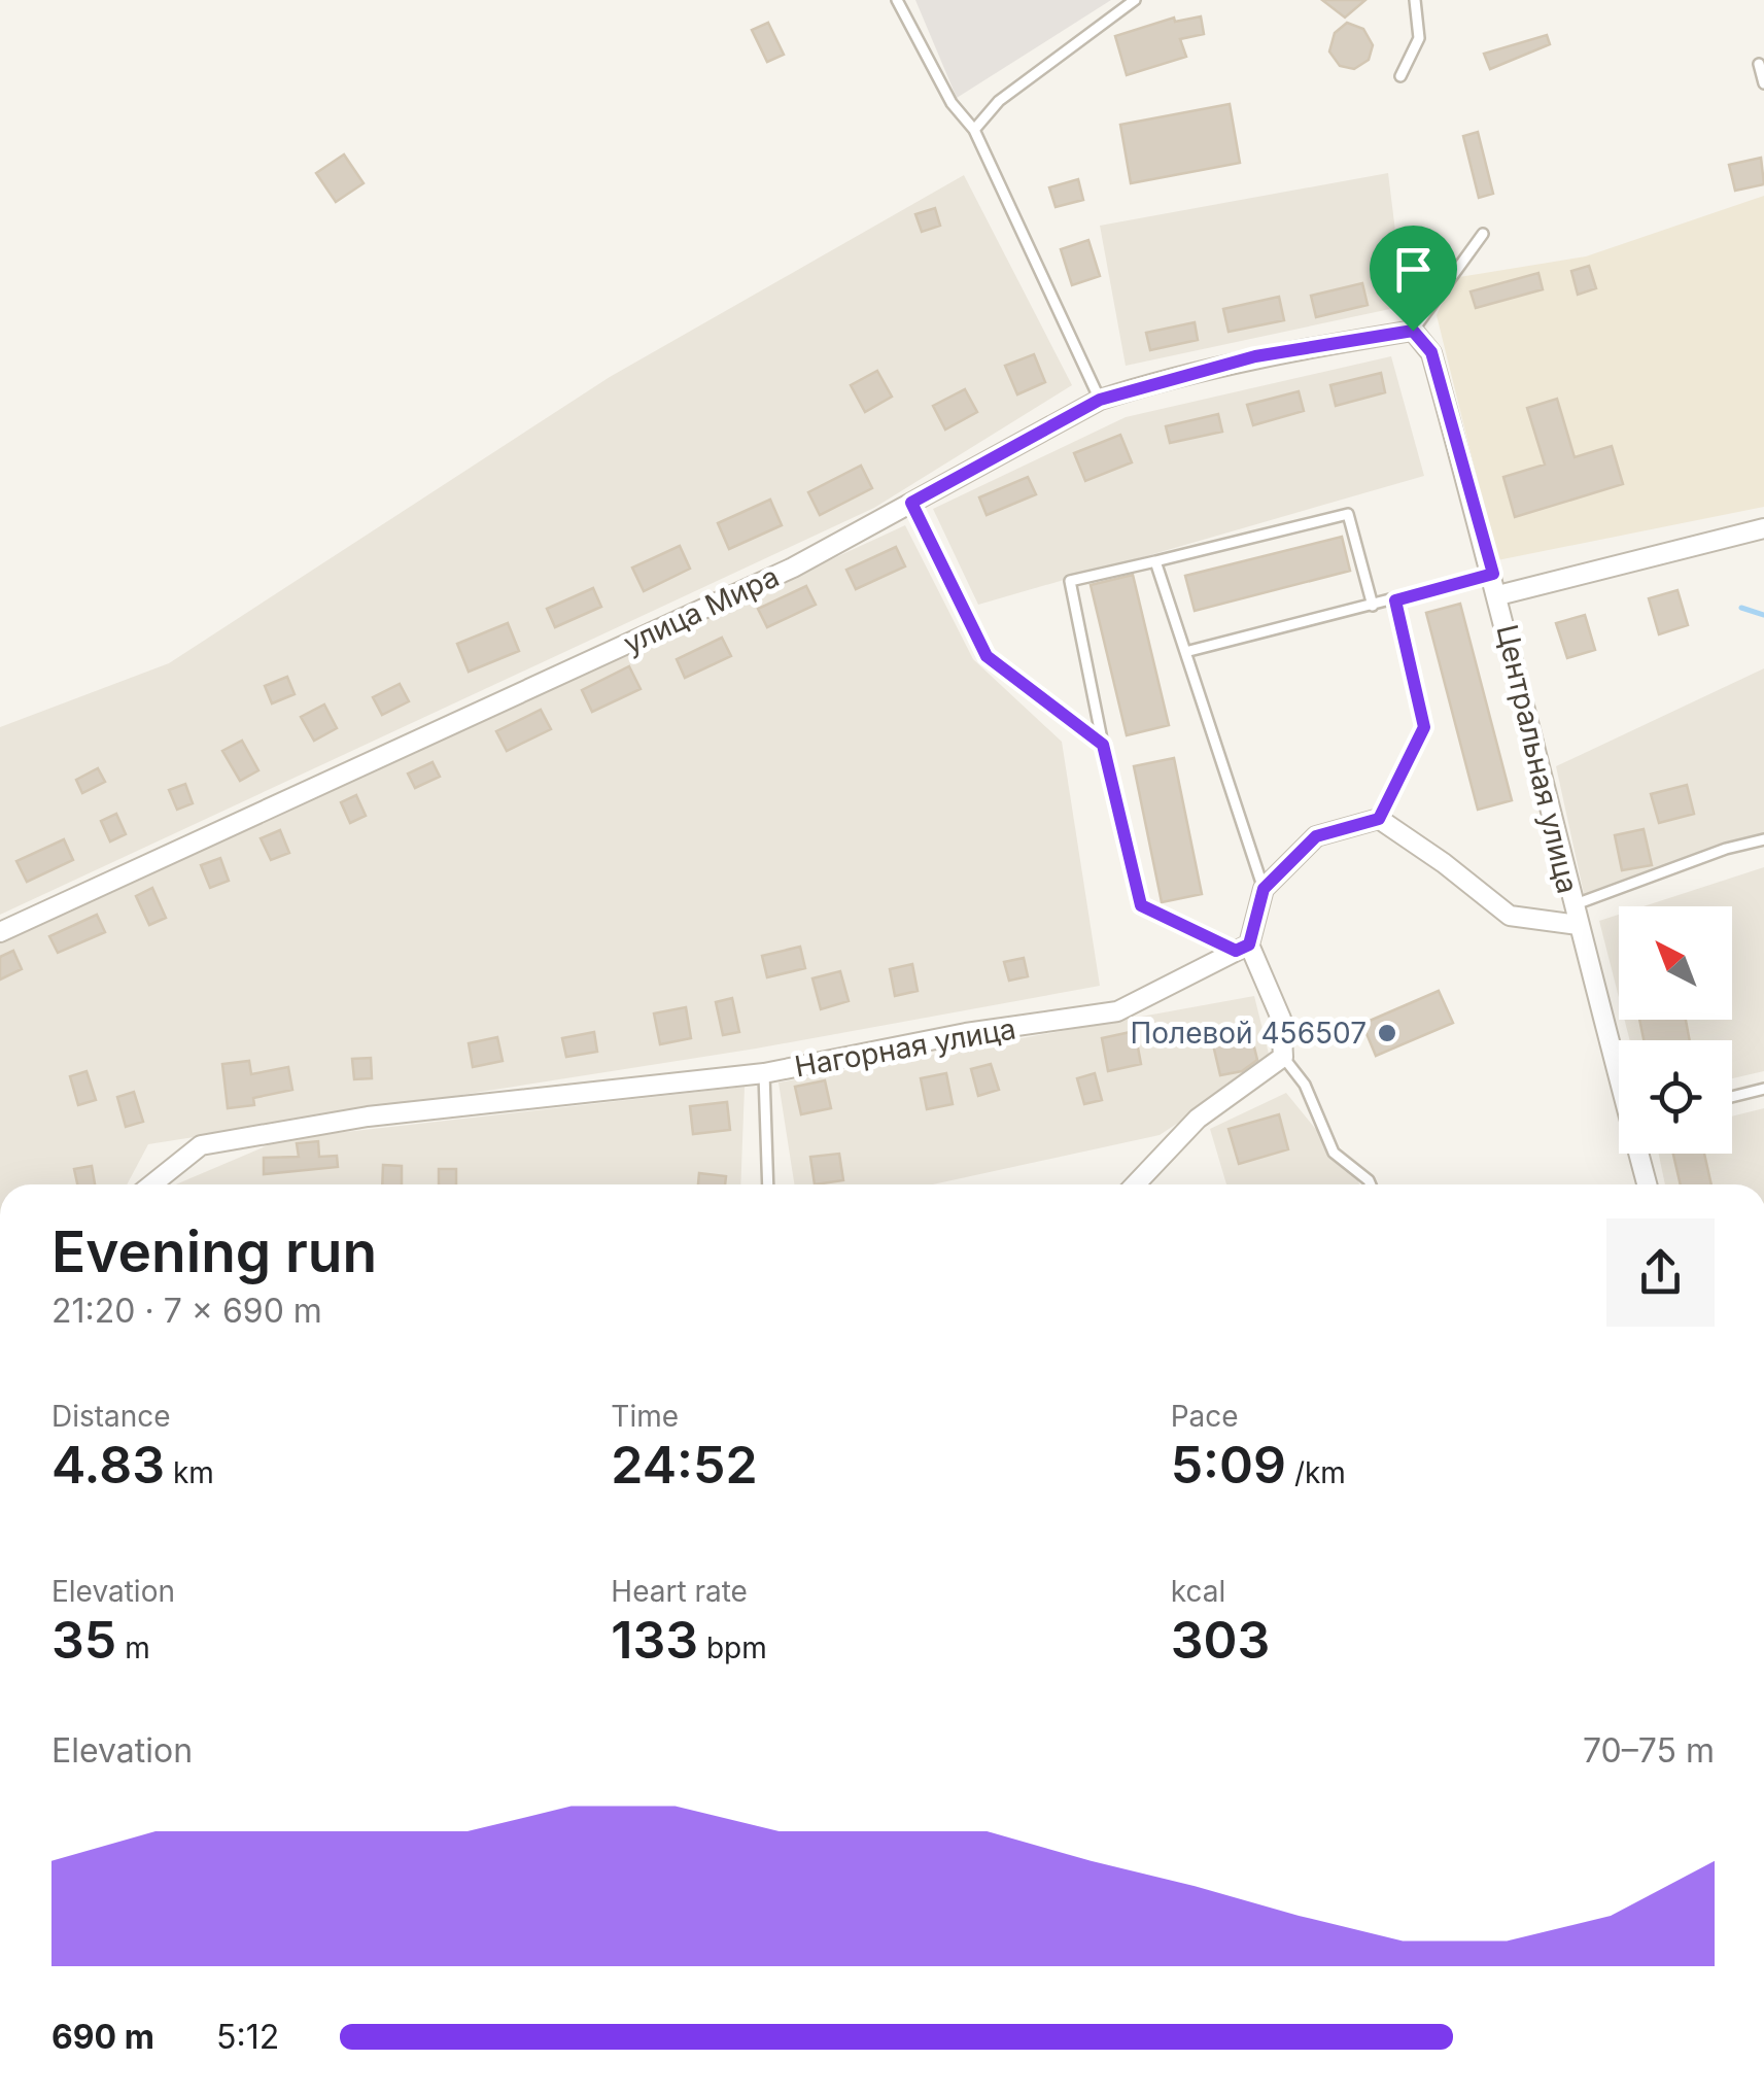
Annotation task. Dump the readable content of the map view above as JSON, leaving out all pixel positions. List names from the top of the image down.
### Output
{
  "streets": {
    "street": ["улица Мира", "Центральная улица", "Нагорная улица"]
  },
  "crossings": [
    ["улица Мира", "Центральная улица"]
  ],
  "places": ["Полевой 456507"],
  "north": "top left",
  "page": {
    "heading": ["Evening run", "21:20 · 7 × 690 m"],
    "stats": [
      ["Distance", "4.83 km"],
      ["Time", "24:52"],
      ["Pace", "5:09 /km"],
      ["Elevation", "35 m"],
      ["Heart rate", "133 bpm"],
      ["kcal", "303"]
    ],
    "chart": ["Elevation", "70–75 m"],
    "list": [
      {
        "name": "690 m",
        "note": "5:12"
      }
    ]
  }
}
